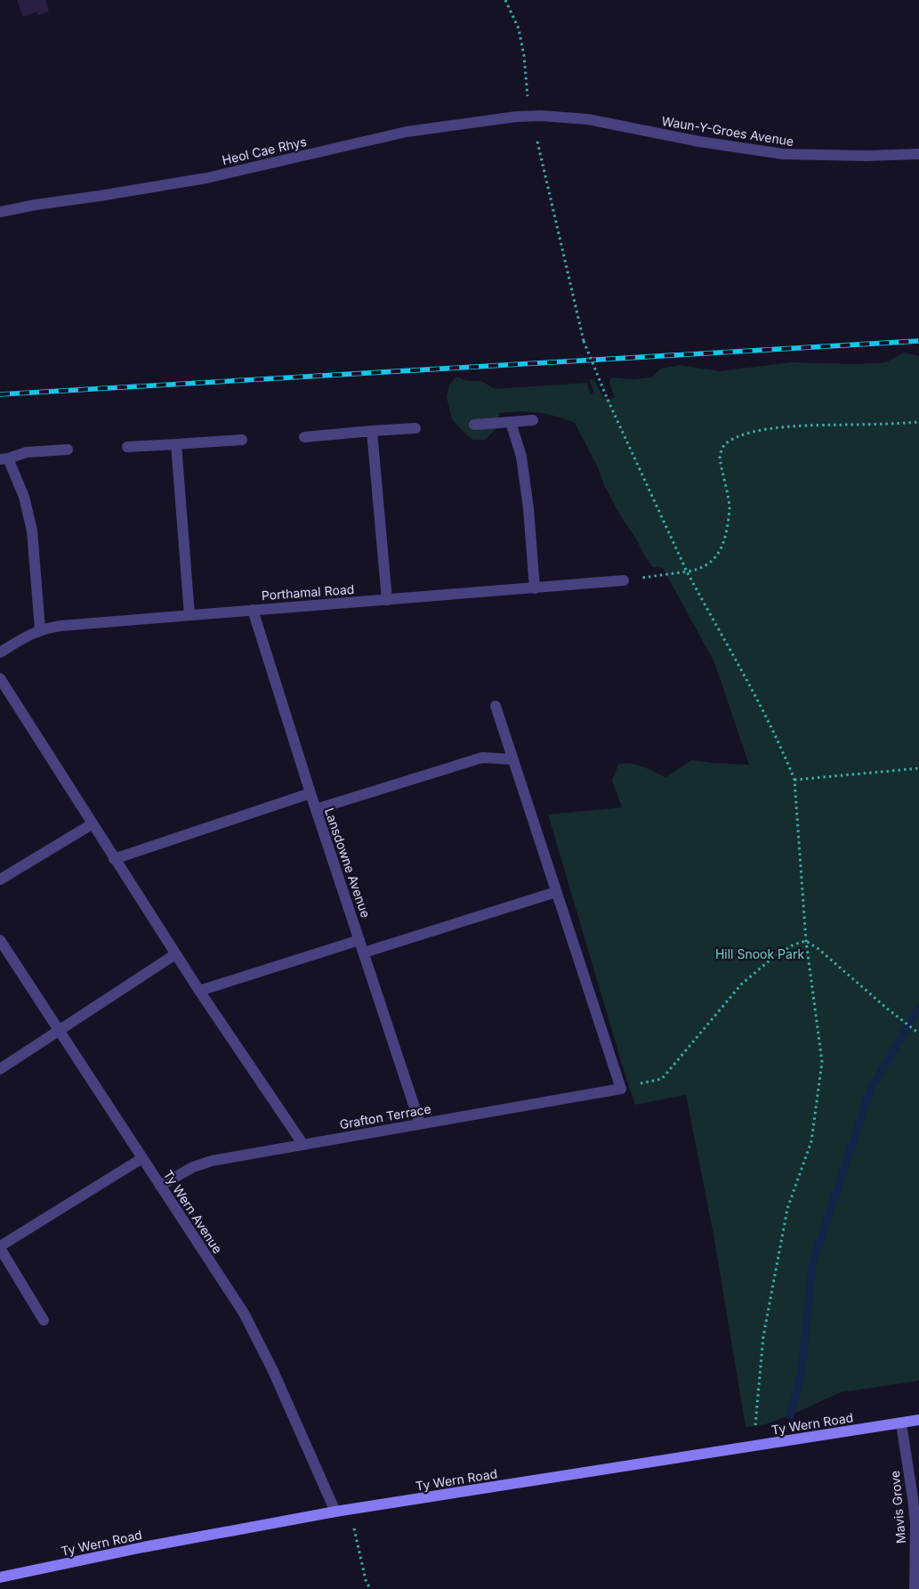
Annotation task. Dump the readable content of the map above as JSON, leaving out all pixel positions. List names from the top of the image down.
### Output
{
  "streets": {
    "street": [
      "Waun-Y-Groes Avenue",
      "Heol Cae Rhys",
      "Porthamal Road",
      "Lansdowne Avenue",
      "Grafton Terrace",
      "Ty Wern Avenue",
      "Ty Wern Road",
      "Mavis Grove"
    ]
  },
  "crossings": [
    ["Waun-Y-Groes Avenue", "Heol Cae Rhys"],
    ["Porthamal Road", "Lansdowne Avenue"],
    ["Lansdowne Avenue", "Grafton Terrace"],
    ["Grafton Terrace", "Ty Wern Avenue"],
    ["Ty Wern Avenue", "Ty Wern Road"],
    ["Ty Wern Road", "Mavis Grove"]
  ],
  "parks": ["Hill Snook Park"]
}
